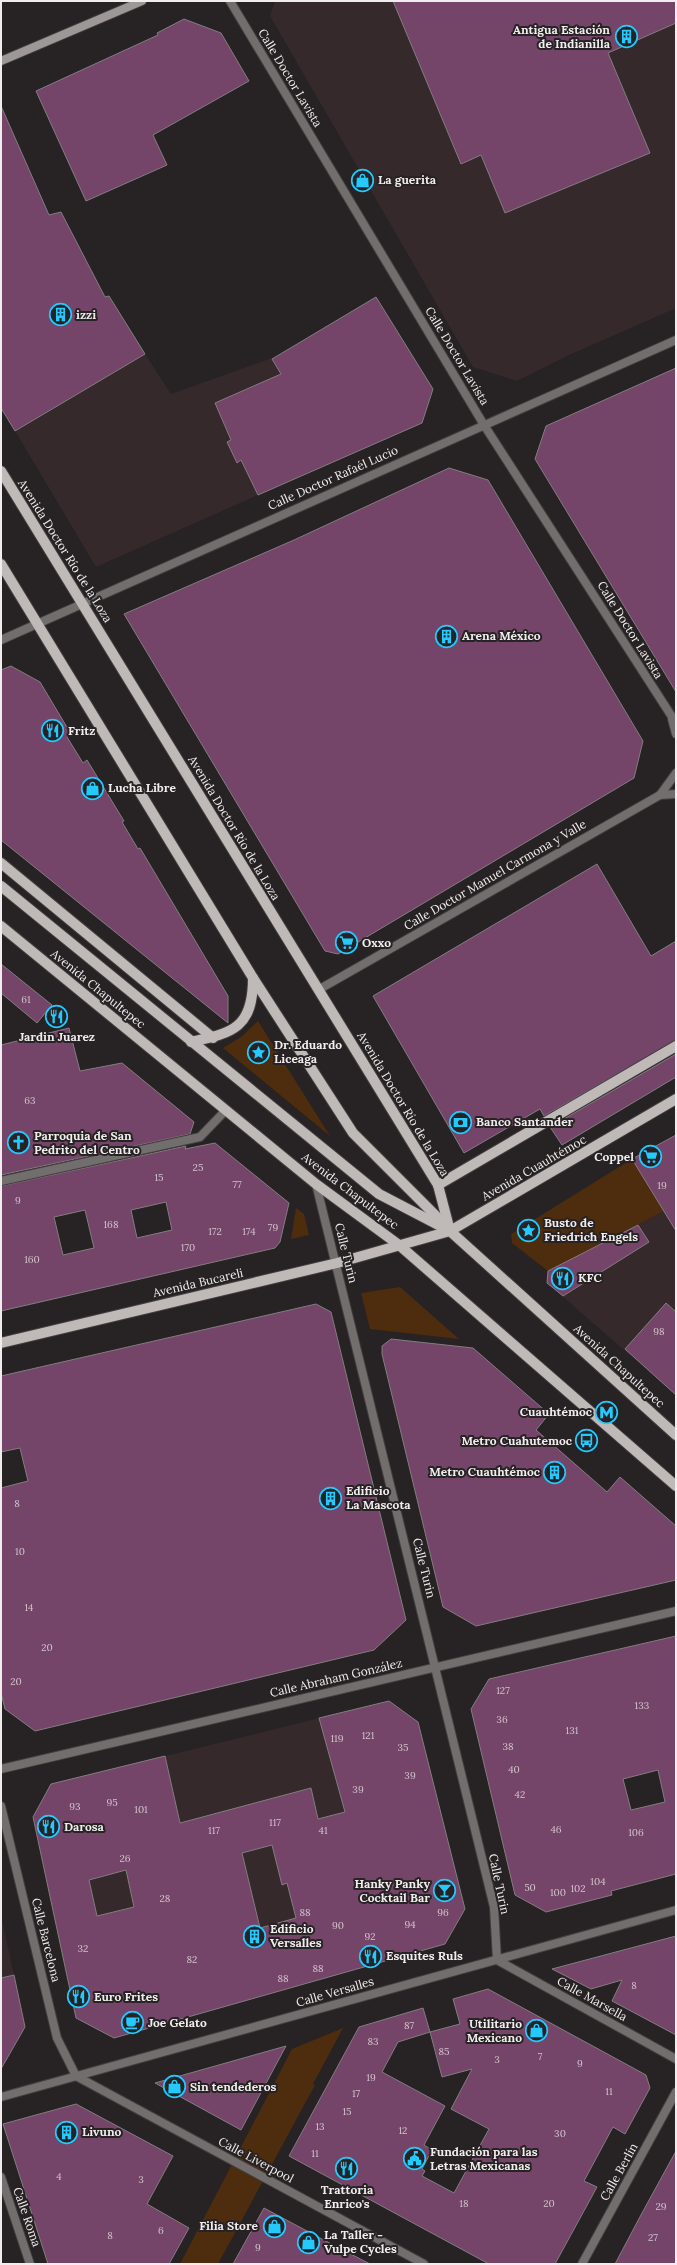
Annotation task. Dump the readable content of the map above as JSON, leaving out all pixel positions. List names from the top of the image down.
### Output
{
  "streets": {
    "main road": [
      "Avenida Doctor Río de la Loza",
      "Avenida Chapultepec",
      "Avenida Cuauhtémoc",
      "Avenida Bucareli"
    ],
    "street": [
      "Calle Doctor Lavista",
      "Calle Doctor Rafaél Lucio",
      "Calle Doctor Manuel Carmona y Valle",
      "Calle Turin",
      "Calle Abraham González",
      "Calle Barcelona",
      "Calle Versalles",
      "Calle Marsella",
      "Calle Liverpool",
      "Calle Berlín",
      "Calle Roma"
    ]
  },
  "crossings": [
    ["Calle Doctor Lavista", "Calle Doctor Rafaél Lucio"],
    ["Calle Doctor Rafaél Lucio", "Avenida Doctor Río de la Loza"],
    ["Avenida Doctor Río de la Loza", "Calle Doctor Manuel Carmona y Valle"],
    ["Avenida Doctor Río de la Loza", "Avenida Chapultepec"],
    ["Avenida Doctor Río de la Loza", "Avenida Cuauhtémoc"],
    ["Avenida Chapultepec", "Avenida Cuauhtémoc"],
    ["Avenida Chapultepec", "Calle Turin"],
    ["Avenida Chapultepec", "Avenida Bucareli"],
    ["Avenida Cuauhtémoc", "Avenida Bucareli"],
    ["Calle Turin", "Avenida Bucareli"],
    ["Calle Turin", "Calle Abraham González"],
    ["Calle Turin", "Calle Versalles"],
    ["Calle Turin", "Calle Marsella"],
    ["Calle Barcelona", "Calle Versalles"],
    ["Calle Barcelona", "Calle Liverpool"],
    ["Calle Versalles", "Calle Marsella"],
    ["Calle Versalles", "Calle Liverpool"]
  ],
  "places": {
    "building": [
      "Antigua Estación de Indianilla",
      "izzi",
      "Arena México",
      "Metro Cuauhtémoc",
      "Edificio La Mascota",
      "Edificio Versalles",
      "Livuno"
    ],
    "shop": [
      "La guerita",
      "Lucha Libre",
      "Utilitario Mexicano",
      "Sin tendederos",
      "Filia Store",
      "La Taller - Vulpe Cycles"
    ],
    "restaurant": [
      "Fritz",
      "Jardin Juarez",
      "KFC",
      "Darosa",
      "Esquites Ruls",
      "Euro Frites",
      "Trattoria Enrico's"
    ],
    "supermarket": ["Oxxo", "Coppel"],
    "place": ["Dr. Eduardo Liceaga", "Busto de Friedrich Engels"],
    "bank": ["Banco Santander"],
    "church": ["Parroquia de San Pedrito del Centro"],
    "metro station": ["Cuauhtémoc"],
    "bus stop": ["Metro Cuahutemoc"],
    "bar": ["Hanky Panky Cocktail Bar"],
    "cafe": ["Joe Gelato"],
    "public building": ["Fundación para las Letras Mexicanas"]
  },
  "house_numbers": [
    "61",
    "63",
    "25",
    "15",
    "77",
    "19",
    "9",
    "168",
    "79",
    "172",
    "174",
    "170",
    "160",
    "98",
    "8",
    "10",
    "14",
    "20",
    "20",
    "127",
    "133",
    "36",
    "131",
    "121",
    "119",
    "38",
    "35",
    "40",
    "39",
    "39",
    "42",
    "95",
    "93",
    "101",
    "117",
    "46",
    "117",
    "41",
    "106",
    "26",
    "104",
    "50",
    "102",
    "100",
    "28",
    "88",
    "96",
    "94",
    "90",
    "92",
    "32",
    "82",
    "88",
    "88",
    "8",
    "87",
    "83",
    "85",
    "7",
    "3",
    "9",
    "19",
    "11",
    "17",
    "15",
    "13",
    "12",
    "30",
    "11",
    "4",
    "3",
    "18",
    "20",
    "29",
    "6",
    "8",
    "27",
    "9"
  ]
}
